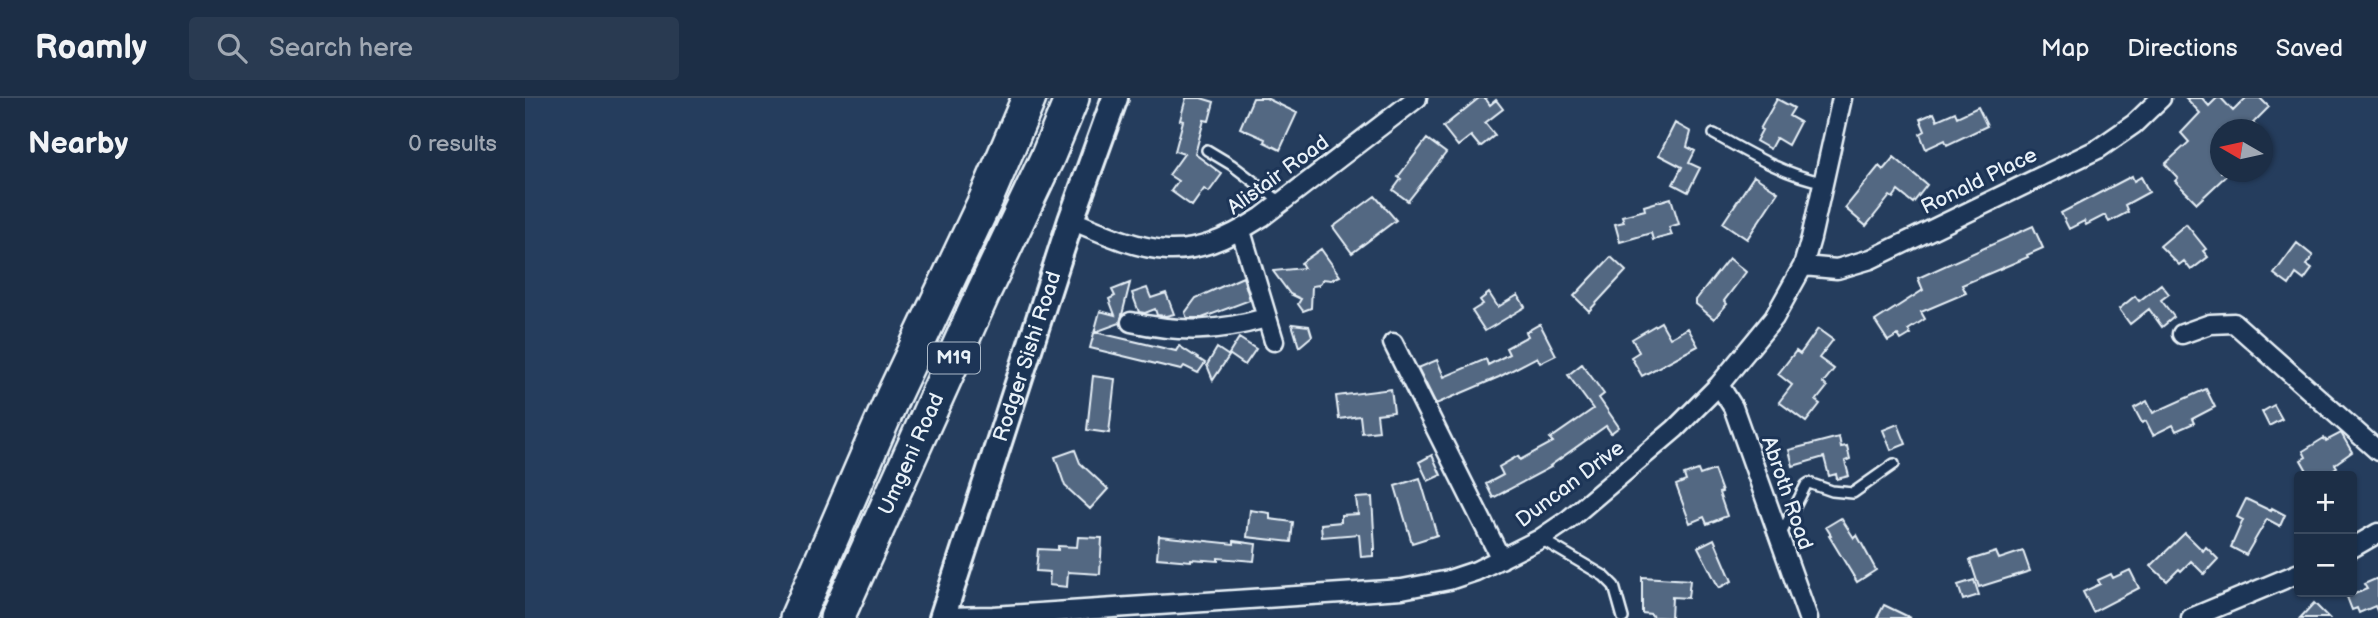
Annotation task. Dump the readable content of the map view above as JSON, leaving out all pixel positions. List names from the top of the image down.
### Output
{
  "streets": {
    "highway": ["M19", "Umgeni Road"],
    "street": [
      "Alistair Road",
      "Ronald Place",
      "Rodger Sishi Road",
      "Duncan Drive",
      "Abroth Road"
    ]
  },
  "crossings": [
    ["Alistair Road", "Rodger Sishi Road"],
    ["Ronald Place", "Duncan Drive"],
    ["Rodger Sishi Road", "Duncan Drive"],
    ["Duncan Drive", "Abroth Road"]
  ],
  "north": "left",
  "page": {
    "header": "Roamly",
    "search": "Search here",
    "nav": ["Map", "Directions", "Saved"],
    "heading": ["Nearby", "0 results"],
    "map_buttons": ["+", "−"]
  }
}
